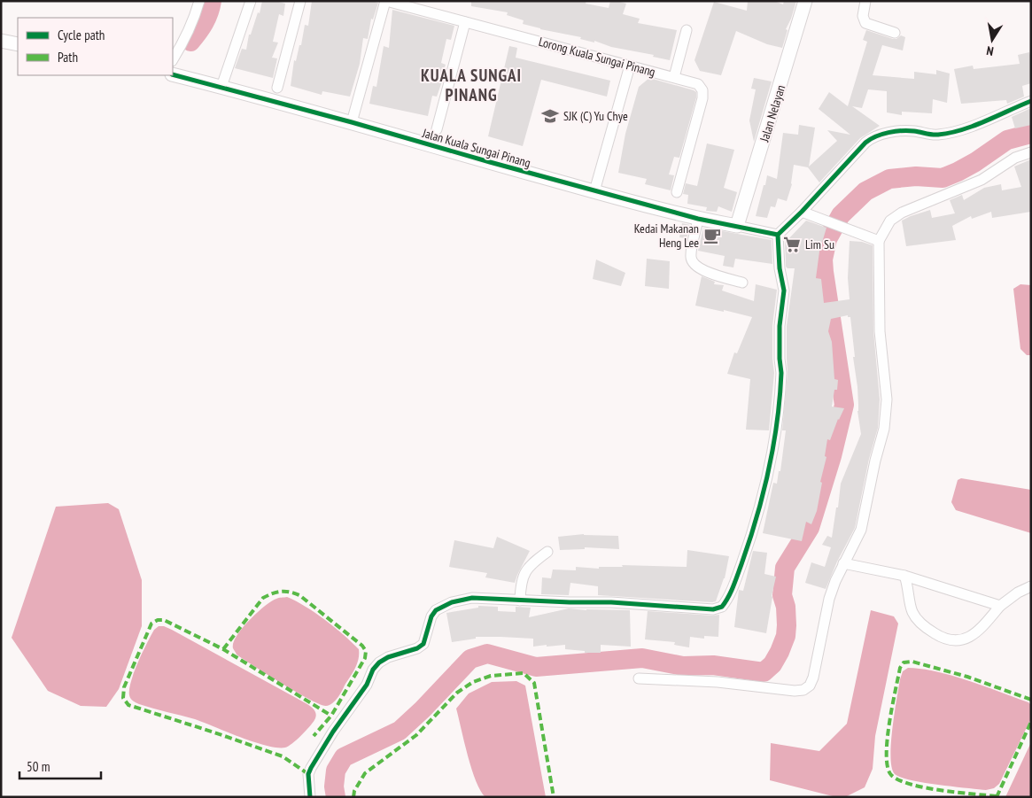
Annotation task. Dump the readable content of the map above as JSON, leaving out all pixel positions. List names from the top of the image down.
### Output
{
  "streets": {
    "street": ["Lorong Kuala Sungai Pinang", "Jalan Nelayan", "Jalan Kuala Sungai Pinang"]
  },
  "crossings": [
    ["Jalan Nelayan", "Jalan Kuala Sungai Pinang"]
  ],
  "districts": ["KUALA SUNGAI PINANG"],
  "places": {
    "school or university": ["SJK (C) Yu Chye"],
    "cafe": ["Kedai Makanan Heng Lee"],
    "supermarket": ["Lim Su"]
  },
  "legend": ["Cycle path", "Path"],
  "scale_bar": "50 m",
  "north": "bottom"
}
